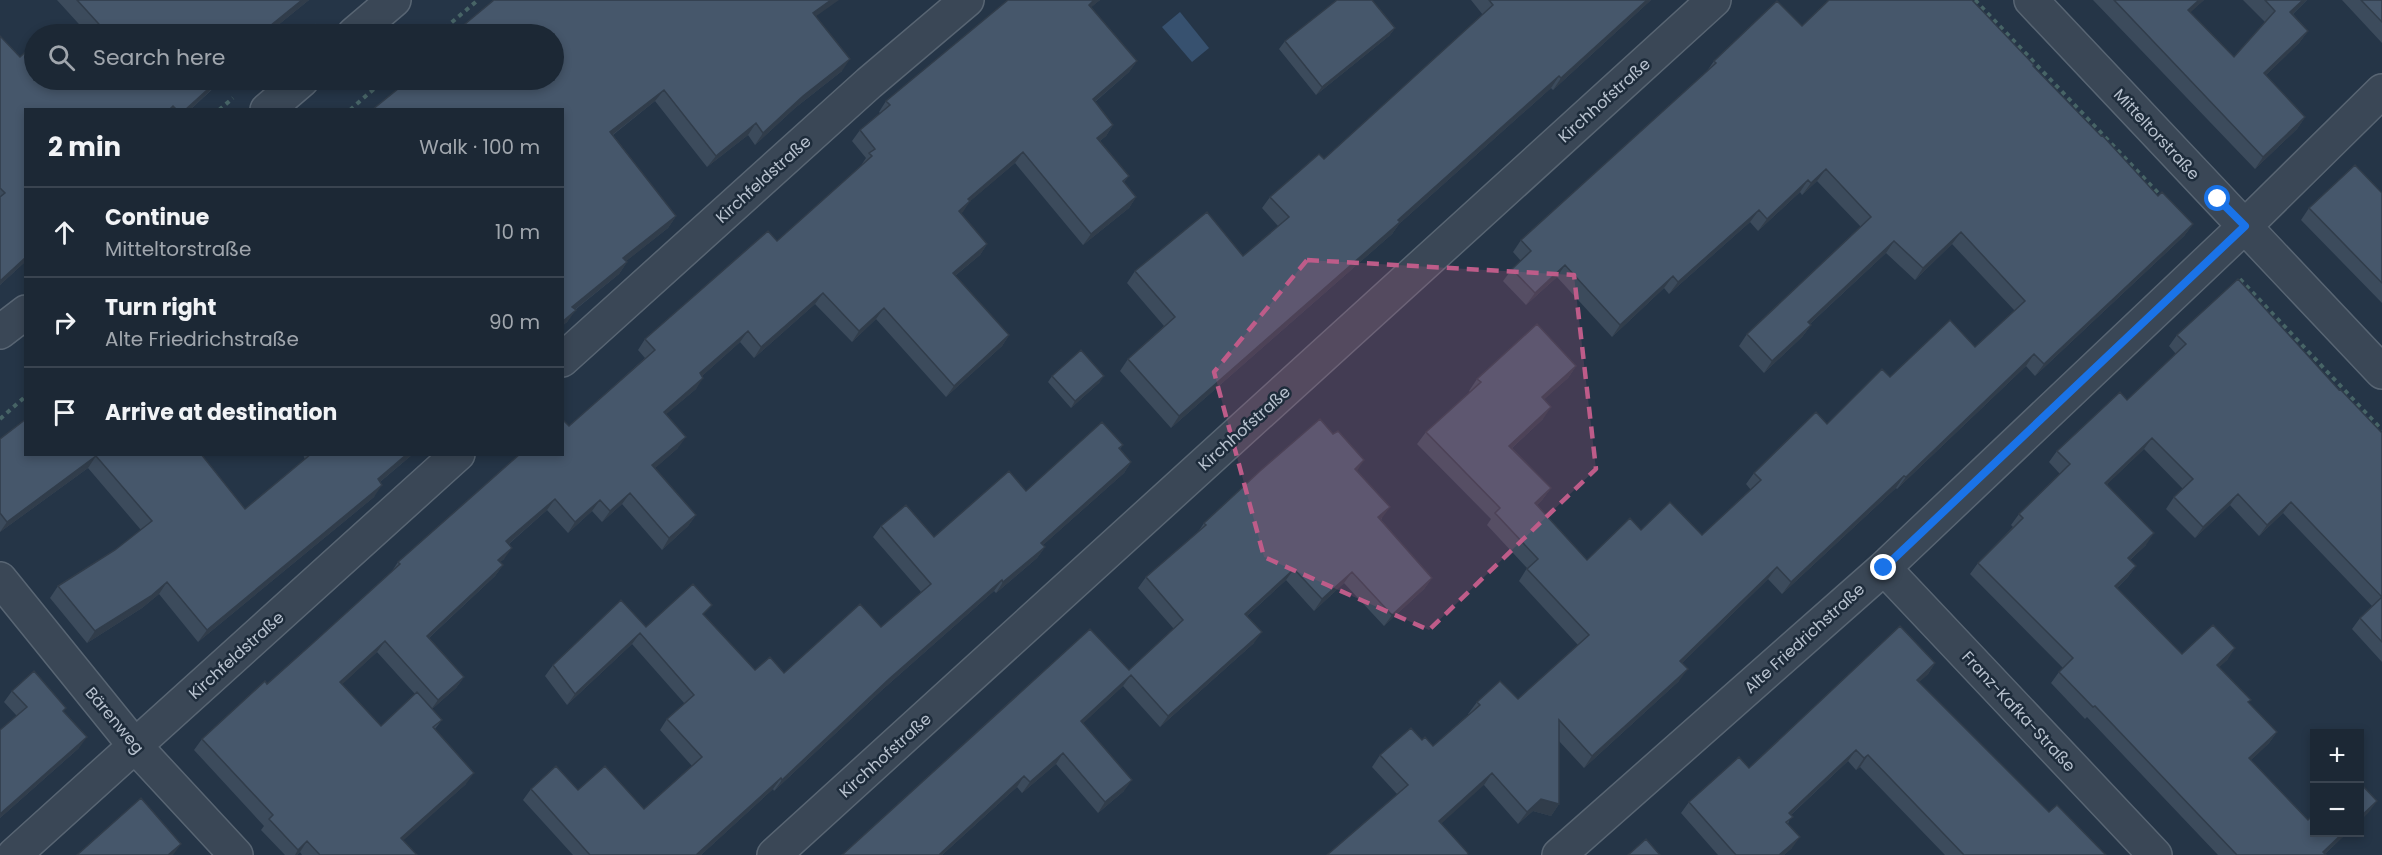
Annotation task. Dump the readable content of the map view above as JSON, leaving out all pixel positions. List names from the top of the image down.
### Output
{
  "streets": {
    "street": [
      "Kirchhofstraße",
      "Mitteltorstraße",
      "Kirchfeldstraße",
      "Alte Friedrichstraße",
      "Franz-Kafka-Straße",
      "Bärenweg"
    ]
  },
  "crossings": [
    ["Mitteltorstraße", "Alte Friedrichstraße"],
    ["Kirchfeldstraße", "Bärenweg"],
    ["Alte Friedrichstraße", "Franz-Kafka-Straße"]
  ],
  "page": {
    "search": "Search here",
    "heading": ["2 min", "Walk · 100 m"],
    "list": [
      ["Continue", "Mitteltorstraße", "10 m"],
      ["Turn right", "Alte Friedrichstraße", "90 m"],
      "Arrive at destination"
    ],
    "map_buttons": ["+", "−"]
  }
}
